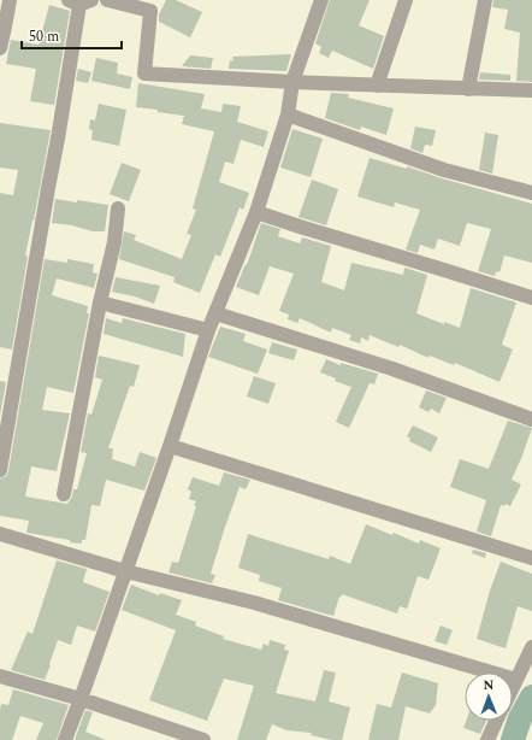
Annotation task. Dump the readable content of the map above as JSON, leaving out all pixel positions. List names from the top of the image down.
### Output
{
  "scale_bar": "50 m",
  "north": "top"
}
